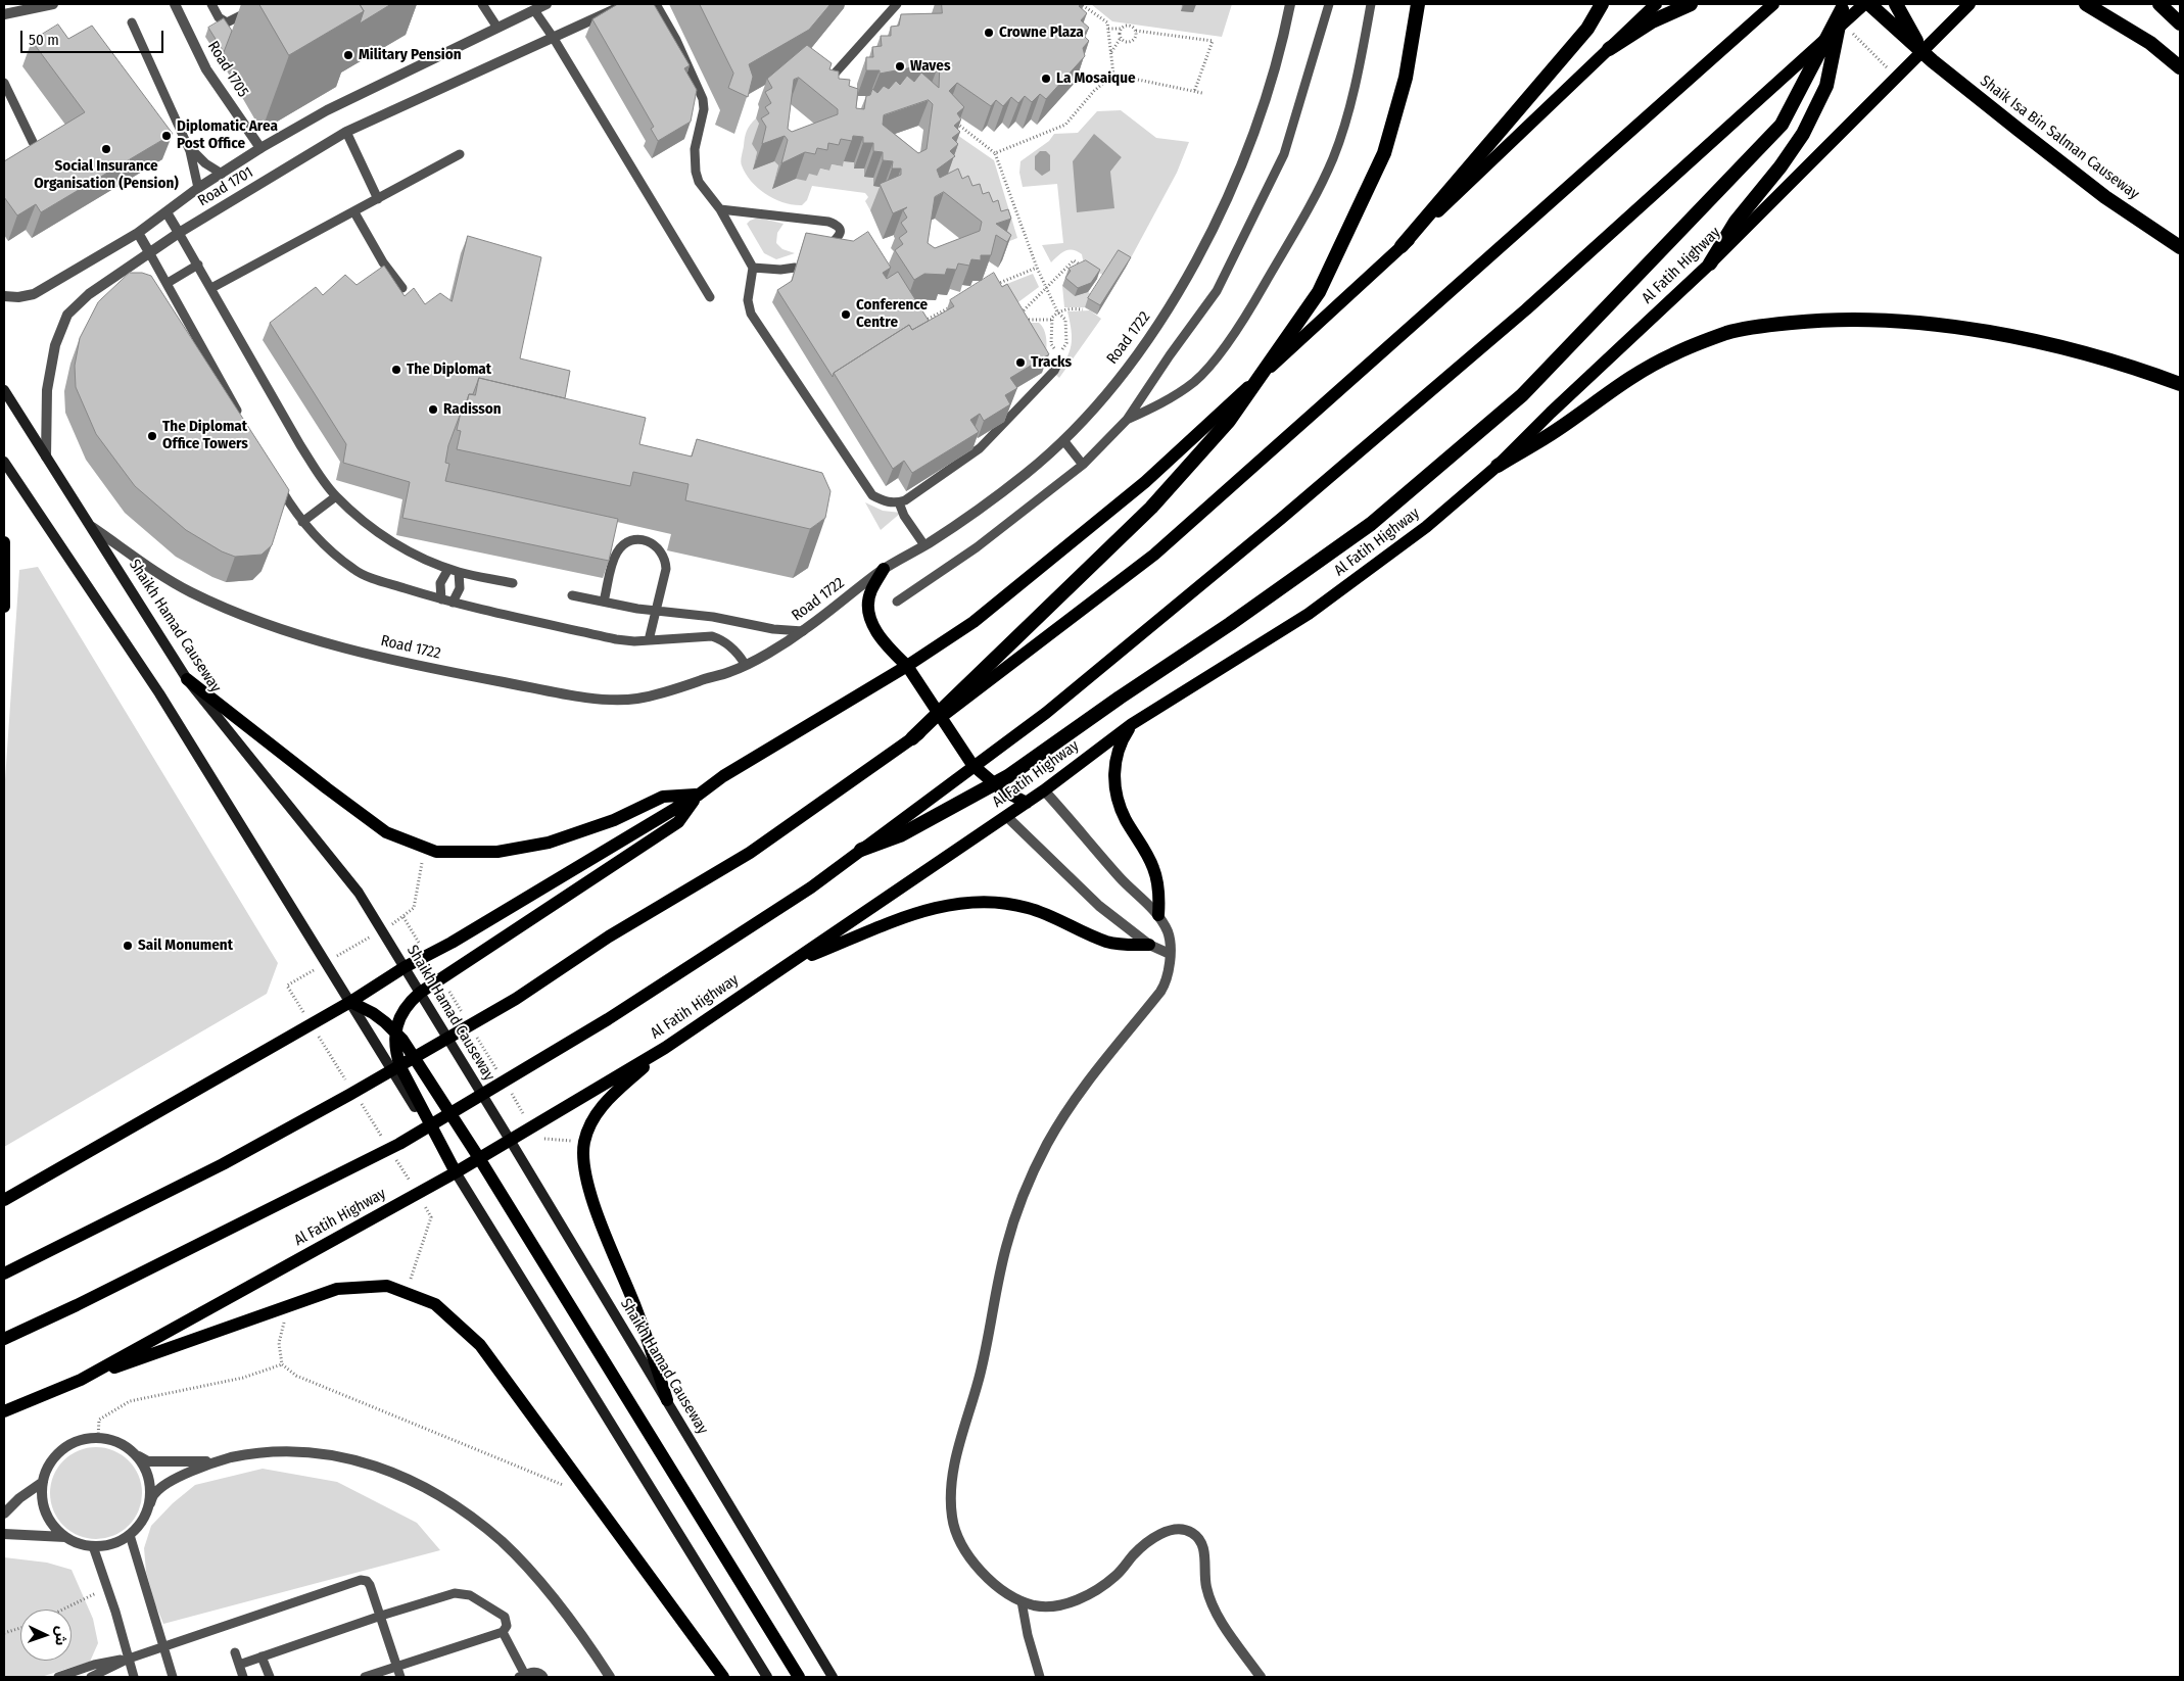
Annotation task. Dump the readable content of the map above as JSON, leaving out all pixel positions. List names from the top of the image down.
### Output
{
  "streets": {
    "highway": ["Shaik Isa Bin Salman Causeway"],
    "main road": ["Al Fatih Highway", "Shaikh Hamad Causeway"],
    "street": ["Road 1705", "Road 1701", "Road 1722"]
  },
  "crossings": [
    ["Road 1705", "Road 1701"],
    ["Shaik Isa Bin Salman Causeway", "Al Fatih Highway"],
    ["Road 1701", "Shaikh Hamad Causeway"],
    ["Al Fatih Highway", "Shaikh Hamad Causeway"],
    ["Road 1722", "Shaikh Hamad Causeway"]
  ],
  "places": [
    "Crowne Plaza",
    "Military Pension",
    "Waves",
    "La Mosaique",
    "Diplomatic Area Post Office",
    "Social Insurance Organisation (Pension)",
    "Conference Centre",
    "Tracks",
    "The Diplomat",
    "Radisson",
    "The Diplomat Office Towers",
    "Sail Monument"
  ],
  "scale_bar": "50 m",
  "north": "right"
}
